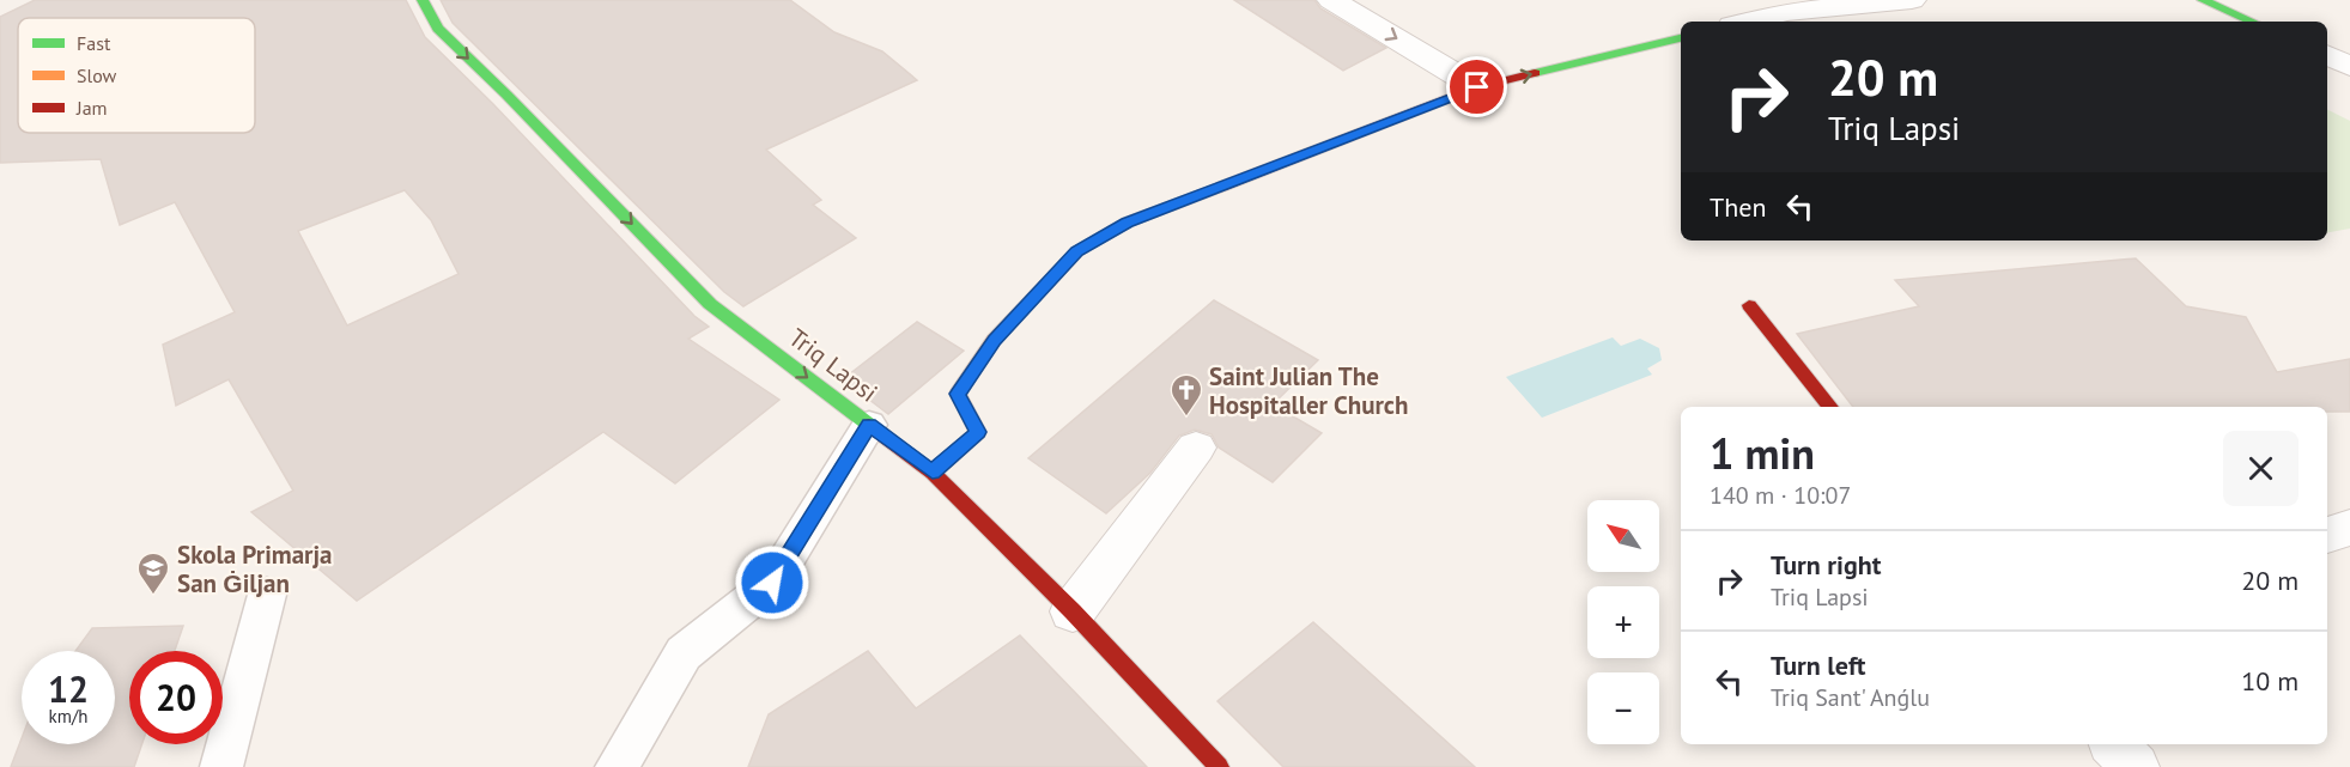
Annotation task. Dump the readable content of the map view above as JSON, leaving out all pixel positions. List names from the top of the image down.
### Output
{
  "streets": {
    "street": ["Triq Lapsi"]
  },
  "one_way": ["Triq Lapsi"],
  "places": {
    "church": ["Saint Julian The Hospitaller Church"],
    "school or university": ["Skola Primarja San Ġiljan"]
  },
  "legend": ["Fast", "Slow", "Jam"],
  "north": "top left",
  "page": {
    "turn": ["20 m", "Triq Lapsi"],
    "then": "Then",
    "heading": ["1 min", "140 m · 10:07"],
    "map_buttons": ["+", "−"],
    "list": [
      {
        "name": "Turn right",
        "note": "Triq Lapsi",
        "value": "20 m"
      },
      {
        "name": "Turn left",
        "note": "Triq Sant' Anǵlu",
        "value": "10 m"
      }
    ],
    "speed": "12 km/h",
    "limit": "20"
  }
}
